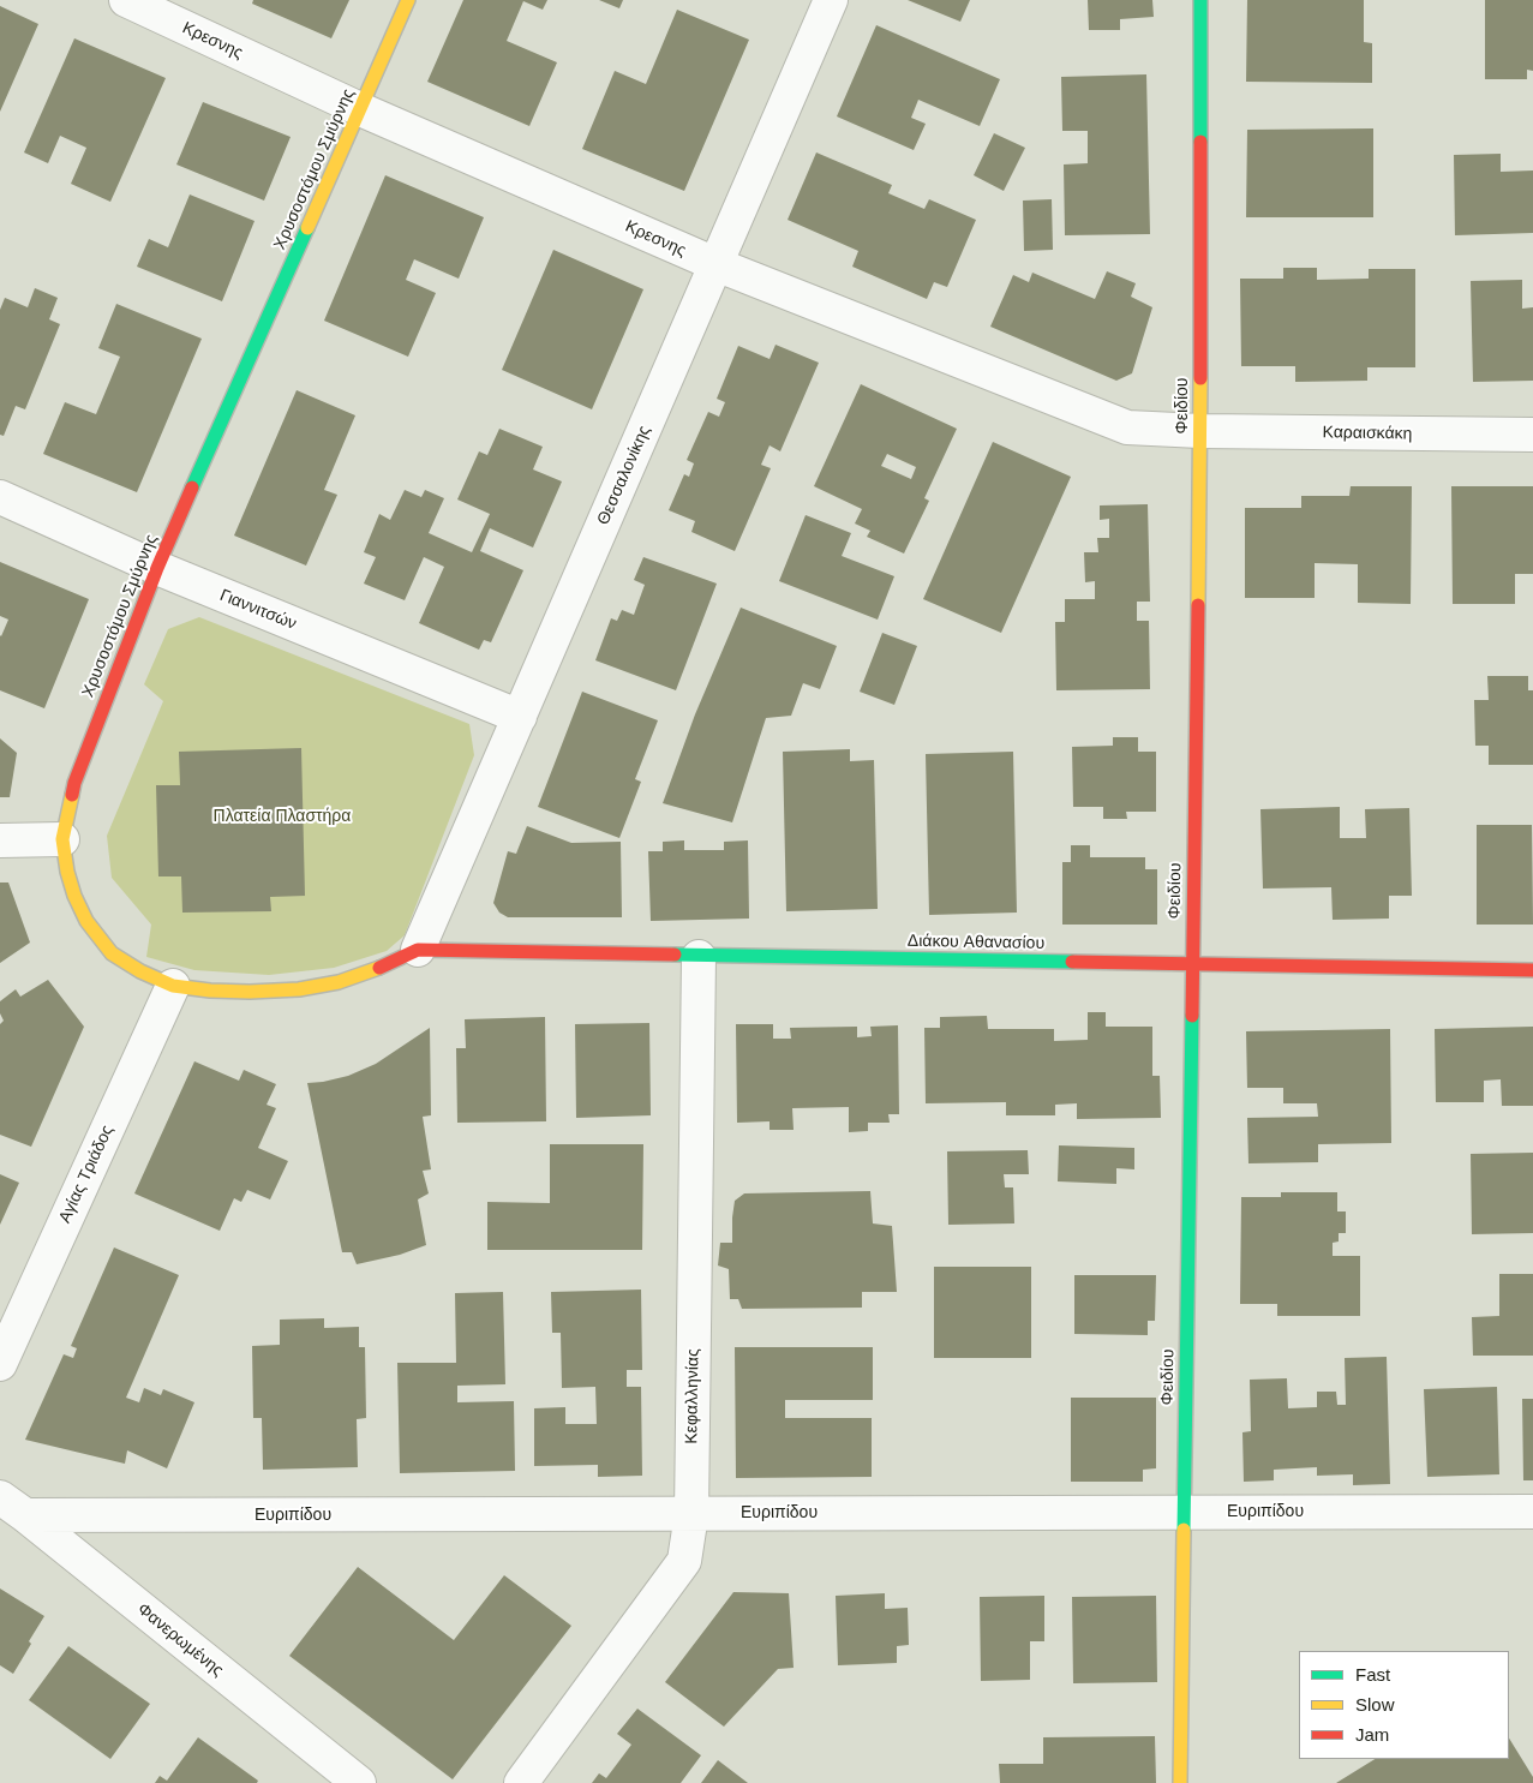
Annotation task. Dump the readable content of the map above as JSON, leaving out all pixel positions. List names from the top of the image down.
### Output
{
  "streets": {
    "street": [
      "Κρεσνης",
      "Χρυσοστόμου Σμύρνης",
      "Φειδίου",
      "Καραισκάκη",
      "Θεσσαλονίκης",
      "Γιαννιτσών",
      "Διάκου Αθανασίου",
      "Αγίας Τριάδος",
      "Κεφαλληνίας",
      "Ευριπίδου",
      "Φανερωμένης"
    ]
  },
  "crossings": [
    ["Κρεσνης", "Χρυσοστόμου Σμύρνης"],
    ["Κρεσνης", "Φειδίου"],
    ["Κρεσνης", "Καραισκάκη"],
    ["Κρεσνης", "Θεσσαλονίκης"],
    ["Χρυσοστόμου Σμύρνης", "Θεσσαλονίκης"],
    ["Χρυσοστόμου Σμύρνης", "Γιαννιτσών"],
    ["Χρυσοστόμου Σμύρνης", "Διάκου Αθανασίου"],
    ["Χρυσοστόμου Σμύρνης", "Αγίας Τριάδος"],
    ["Φειδίου", "Καραισκάκη"],
    ["Φειδίου", "Διάκου Αθανασίου"],
    ["Φειδίου", "Ευριπίδου"],
    ["Θεσσαλονίκης", "Γιαννιτσών"],
    ["Θεσσαλονίκης", "Διάκου Αθανασίου"],
    ["Διάκου Αθανασίου", "Κεφαλληνίας"],
    ["Κεφαλληνίας", "Ευριπίδου"],
    ["Ευριπίδου", "Φανερωμένης"]
  ],
  "parks": ["Πλατεία Πλαστήρα"],
  "legend": ["Fast", "Slow", "Jam"]
}
